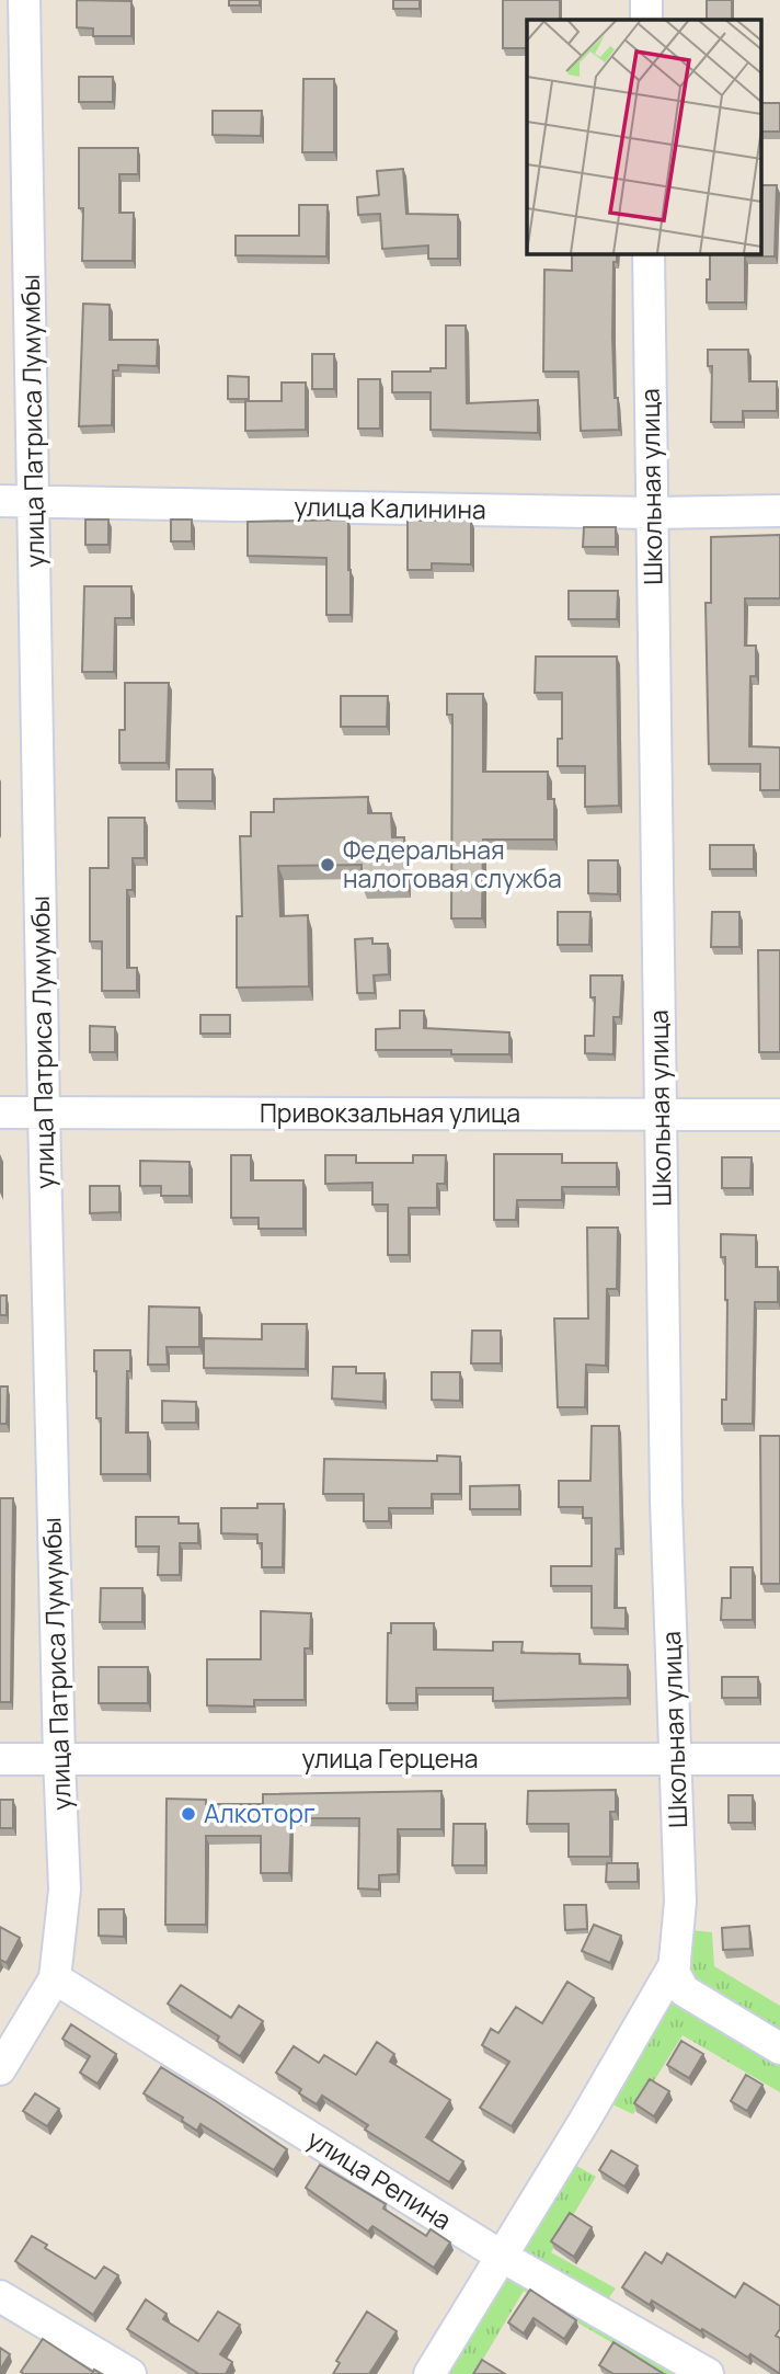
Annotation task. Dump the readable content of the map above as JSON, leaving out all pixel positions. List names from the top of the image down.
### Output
{
  "streets": {
    "street": [
      "улица Патриса Лумумбы",
      "Школьная улица",
      "улица Калинина",
      "Привокзальная улица",
      "улица Герцена",
      "улица Репина"
    ]
  },
  "crossings": [
    ["улица Патриса Лумумбы", "улица Калинина"],
    ["улица Патриса Лумумбы", "Привокзальная улица"],
    ["улица Патриса Лумумбы", "улица Герцена"],
    ["улица Патриса Лумумбы", "улица Репина"],
    ["Школьная улица", "улица Калинина"],
    ["Школьная улица", "Привокзальная улица"],
    ["Школьная улица", "улица Герцена"],
    ["Школьная улица", "улица Репина"]
  ],
  "places": ["Федеральная налоговая служба", "Алкоторг"]
}
